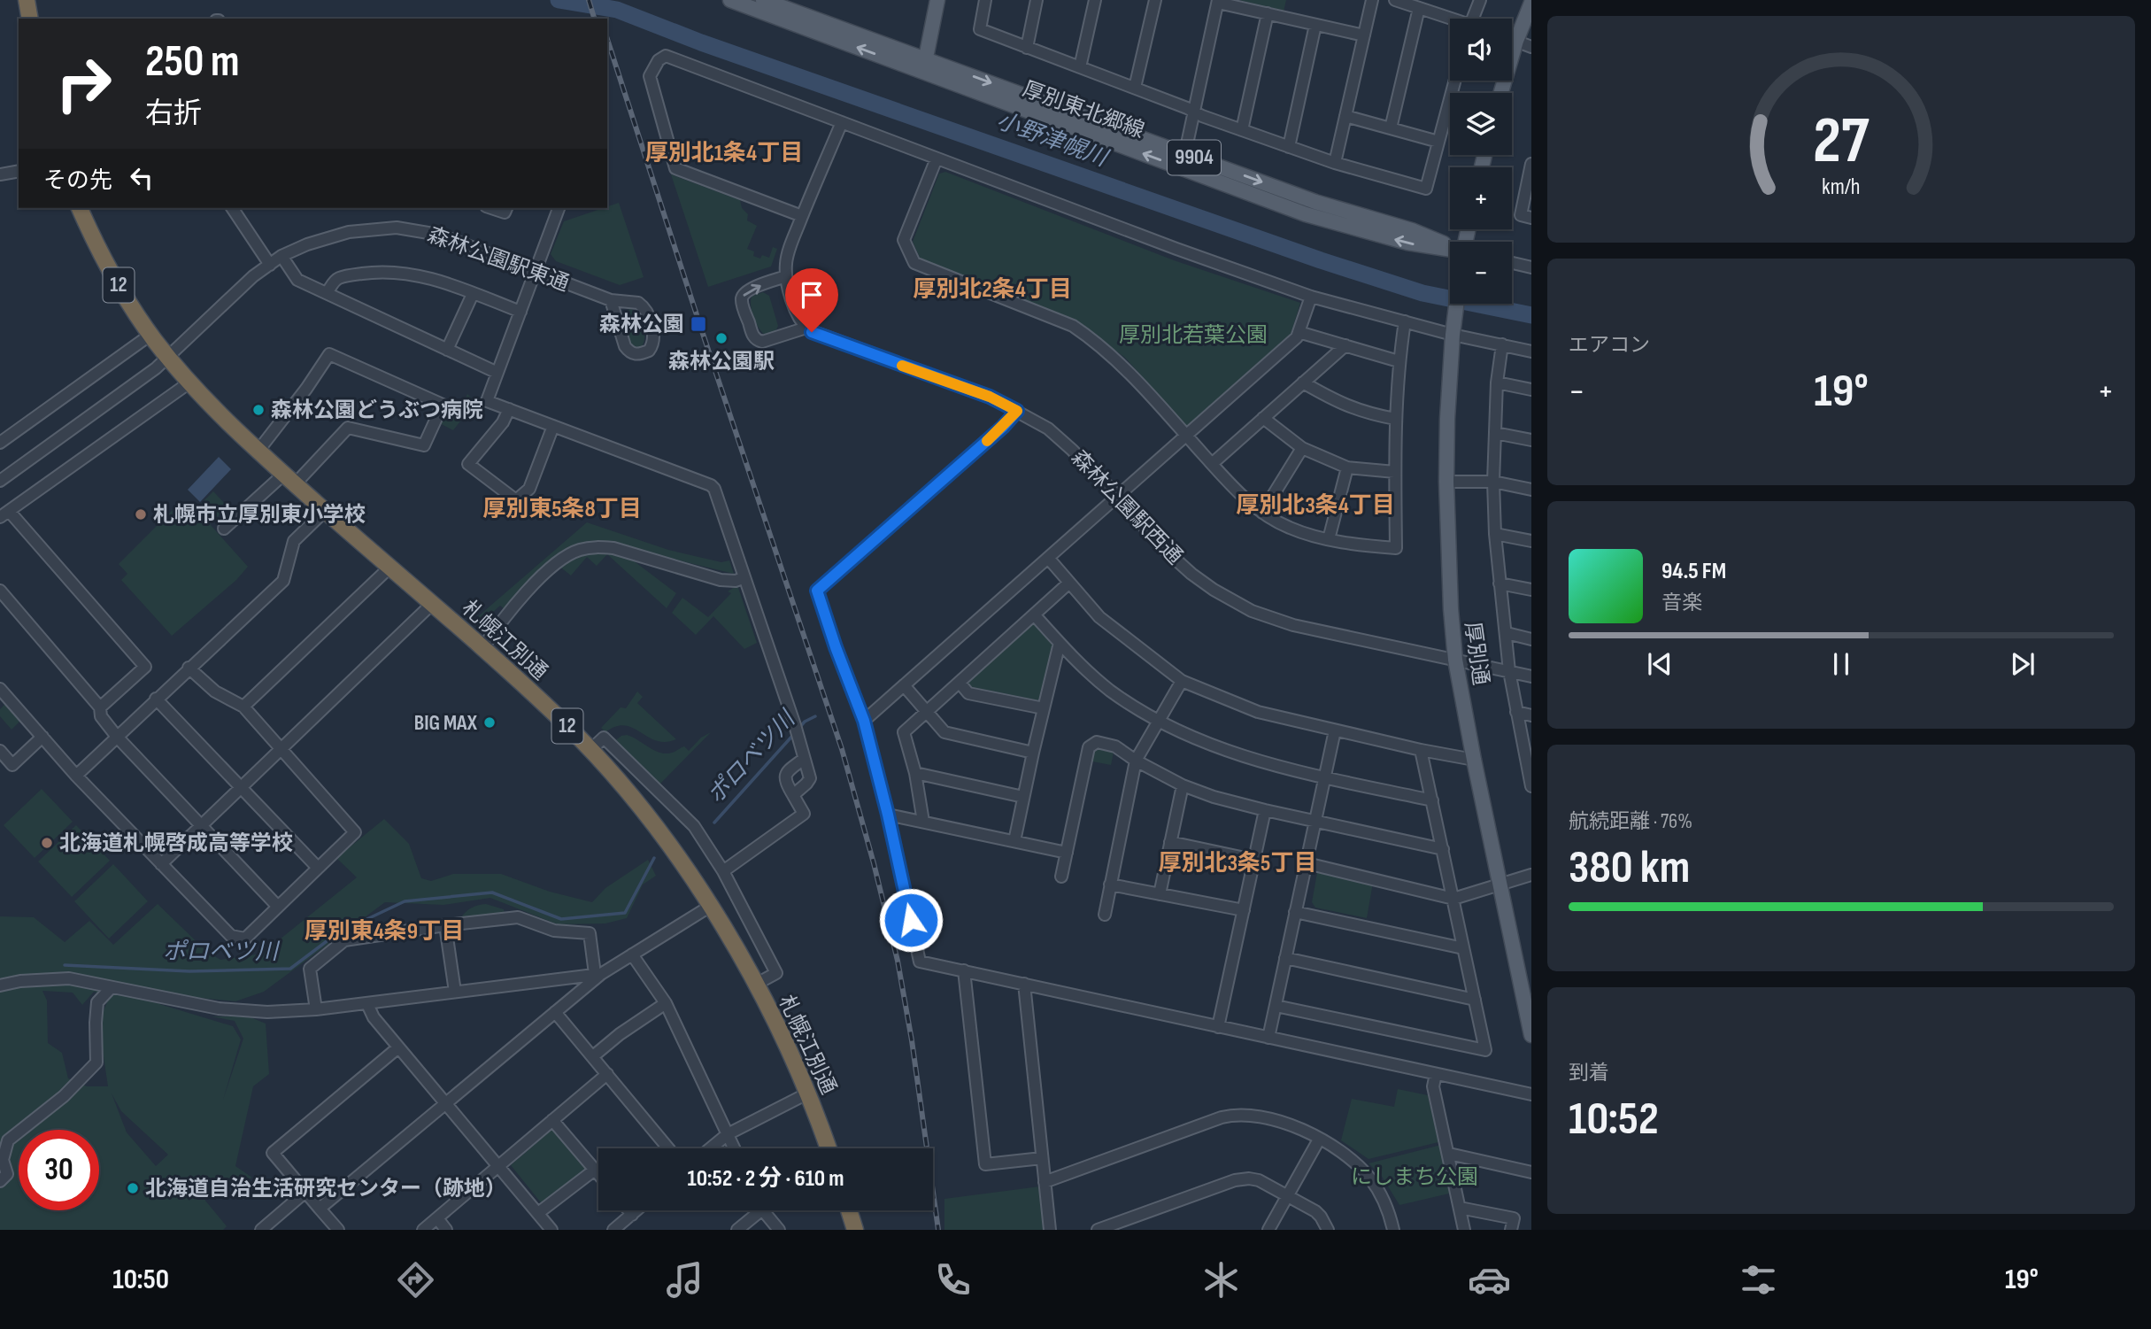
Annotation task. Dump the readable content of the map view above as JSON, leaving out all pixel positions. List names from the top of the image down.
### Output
{
  "streets": {
    "highway": ["12", "札幌江別通"],
    "main road": ["厚別東北郷線", "9904", "厚別通"],
    "street": ["森林公園駅東通", "森林公園駅西通"]
  },
  "crossings": [
    ["森林公園駅東通", "札幌江別通"],
    ["森林公園駅西通", "厚別通"]
  ],
  "districts": [
    "厚別北1条4丁目",
    "厚別北2条4丁目",
    "厚別北3条4丁目",
    "厚別東5条8丁目",
    "厚別北3条5丁目",
    "厚別東4条9丁目"
  ],
  "water": ["小野津幌川", "ポロベツ川"],
  "parks": ["厚別北若葉公園", "にしまち公園"],
  "places": {
    "transit": ["森林公園"],
    "other": [
      "森林公園駅",
      "森林公園どうぶつ病院",
      "札幌市立厚別東小学校",
      "BIG MAX",
      "北海道札幌啓成高等学校",
      "北海道自治生活研究センター（跡地）"
    ]
  },
  "page": {
    "map_buttons": ["+", "−"],
    "turn": ["250 m", "右折"],
    "then": "その先",
    "tile": [
      "エアコン",
      ["航続距離 · 76%", "380 km"],
      ["到着", "10:52"]
    ],
    "heat": ["−", "19°", "+"],
    "song": ["94.5 FM", "音楽"],
    "limit": "30",
    "trip": "10:52 · 2 分 · 610 m",
    "tabs": ["10:50", "19°"],
    "gauge": ["27", "km/h"]
  }
}
